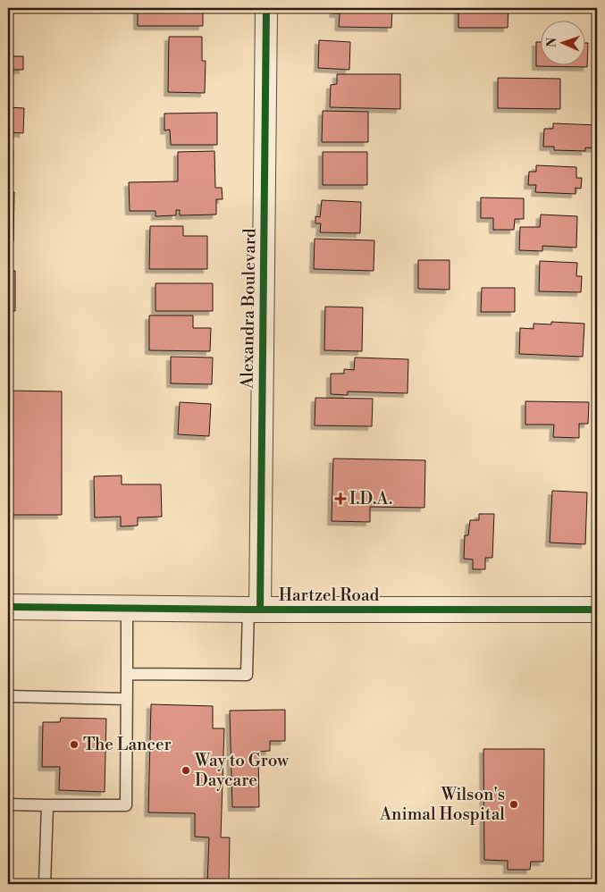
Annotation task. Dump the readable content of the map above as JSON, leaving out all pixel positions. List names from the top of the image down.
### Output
{
  "streets": {
    "street": ["Alexandra Boulevard", "Hartzel Road"]
  },
  "crossings": [
    ["Alexandra Boulevard", "Hartzel Road"]
  ],
  "places": {
    "health": ["I.D.A."],
    "other": ["The Lancer", "Way to Grow Daycare", "Wilson's Animal Hospital"]
  },
  "north": "left"
}
